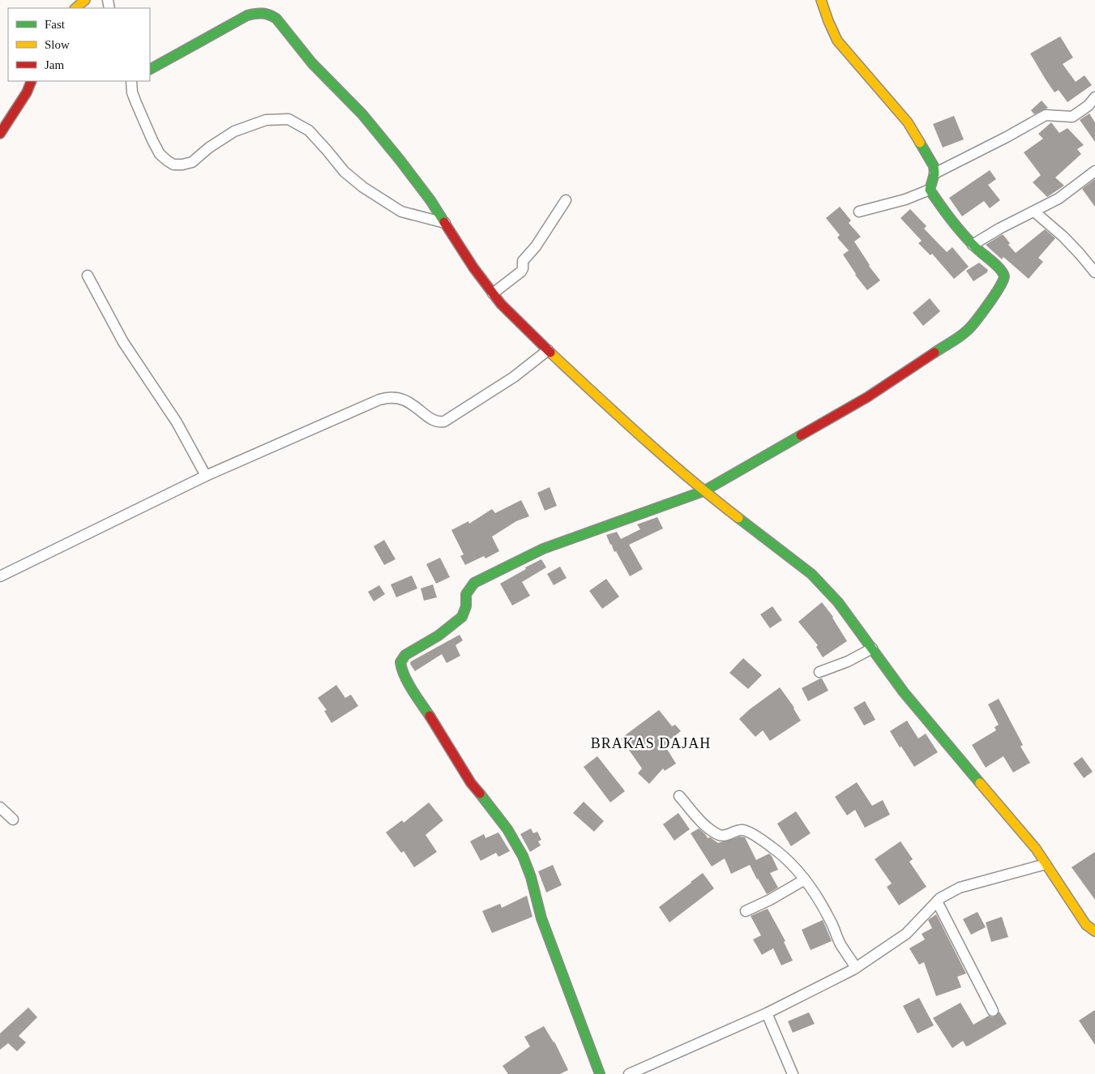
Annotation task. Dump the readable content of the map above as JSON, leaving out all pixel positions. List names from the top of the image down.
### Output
{
  "districts": ["BRAKAS DAJAH"],
  "legend": ["Fast", "Slow", "Jam"]
}
